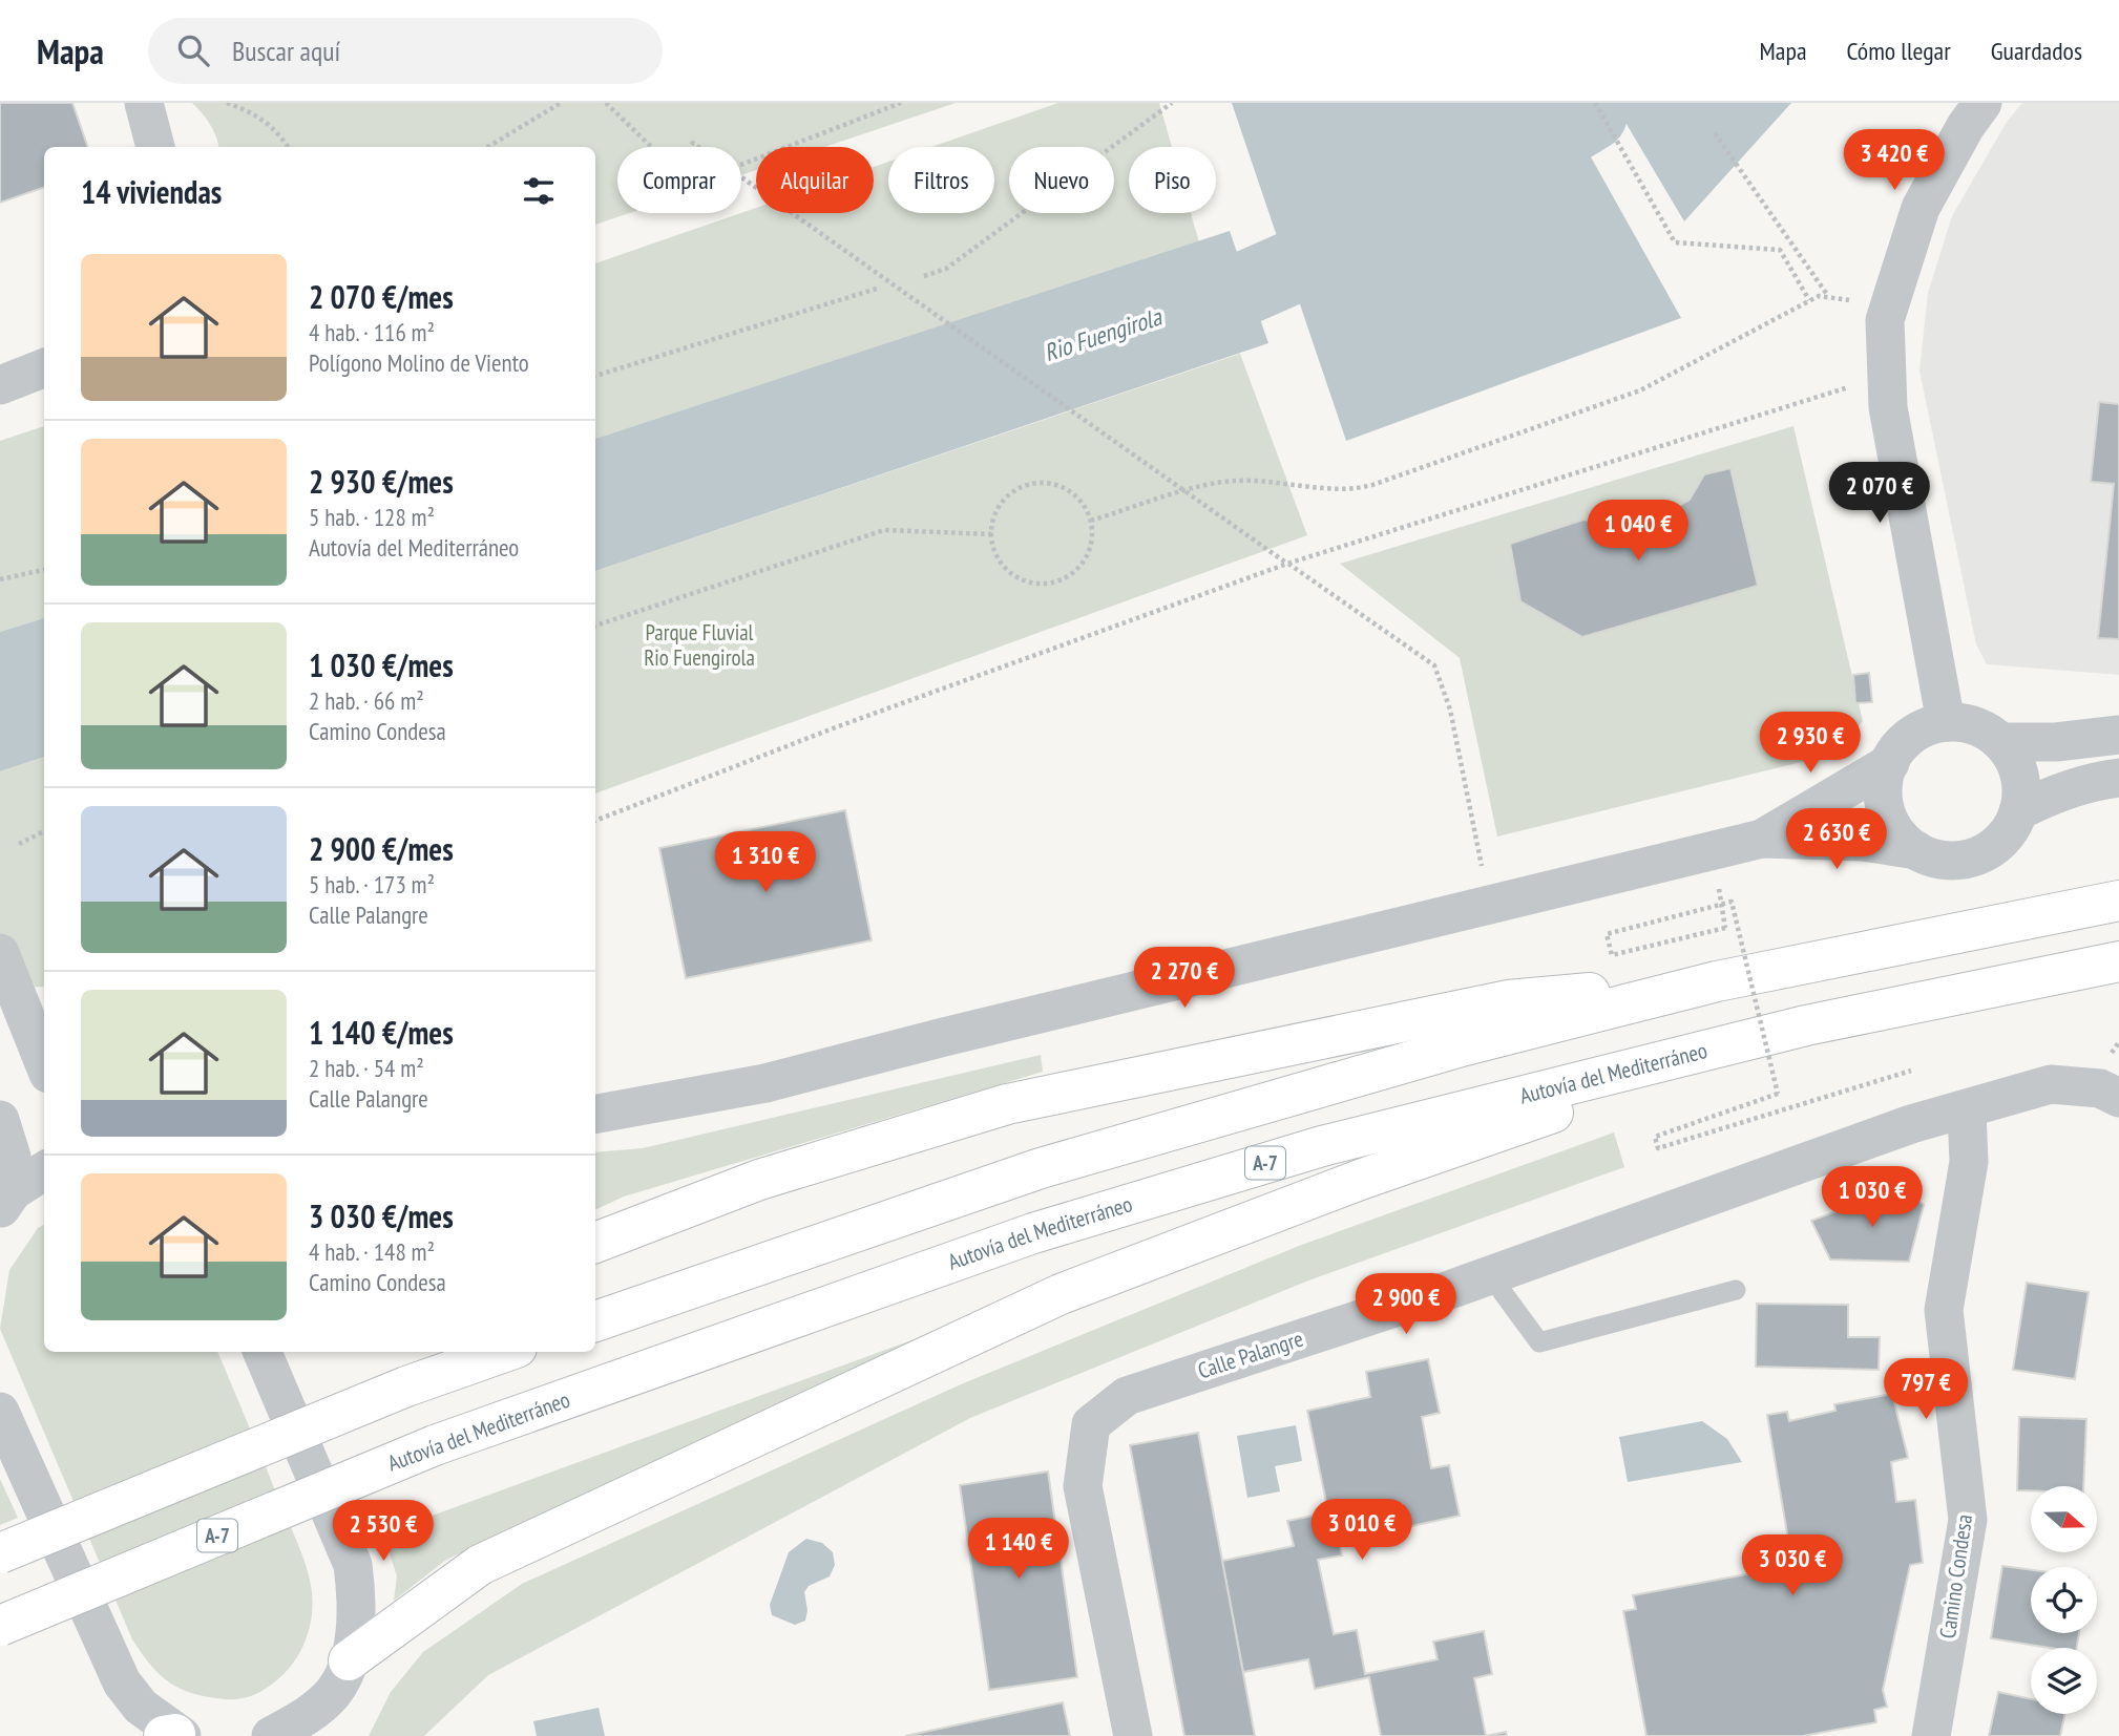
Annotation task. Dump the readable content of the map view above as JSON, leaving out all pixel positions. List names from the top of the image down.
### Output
{
  "streets": {
    "highway": ["Autovía del Mediterráneo", "A-7"],
    "street": ["Calle Palangre", "Camino Condesa"]
  },
  "crossings": [
    ["Calle Palangre", "Camino Condesa"]
  ],
  "water": ["Rio Fuengirola"],
  "parks": ["Parque Fluvial Rio Fuengirola"],
  "north": "right",
  "page": {
    "header": "Mapa",
    "search": "Buscar aquí",
    "nav": ["Mapa", "Cómo llegar", "Guardados"],
    "price": [
      "3 420 €",
      "2 070 €",
      "1 040 €",
      "2 930 €",
      "2 630 €",
      "1 310 €",
      "2 270 €",
      "1 030 €",
      "2 900 €",
      "797 €",
      "3 010 €",
      "2 530 €",
      "1 140 €",
      "3 030 €"
    ],
    "chip": [
      "Comprar",
      "Alquilar",
      "Filtros",
      "Nuevo",
      "Piso"
    ],
    "heading": "14 viviendas",
    "list": [
      {
        "name": "2 070 €/mes",
        "note": "4 hab. · 116 m² · Polígono Molino de Viento"
      },
      {
        "name": "2 930 €/mes",
        "note": "5 hab. · 128 m² · Autovía del Mediterráneo"
      },
      {
        "name": "1 030 €/mes",
        "note": "2 hab. · 66 m² · Camino Condesa"
      },
      {
        "name": "2 900 €/mes",
        "note": "5 hab. · 173 m² · Calle Palangre"
      },
      {
        "name": "1 140 €/mes",
        "note": "2 hab. · 54 m² · Calle Palangre"
      },
      {
        "name": "3 030 €/mes",
        "note": "4 hab. · 148 m² · Camino Condesa"
      }
    ]
  }
}
